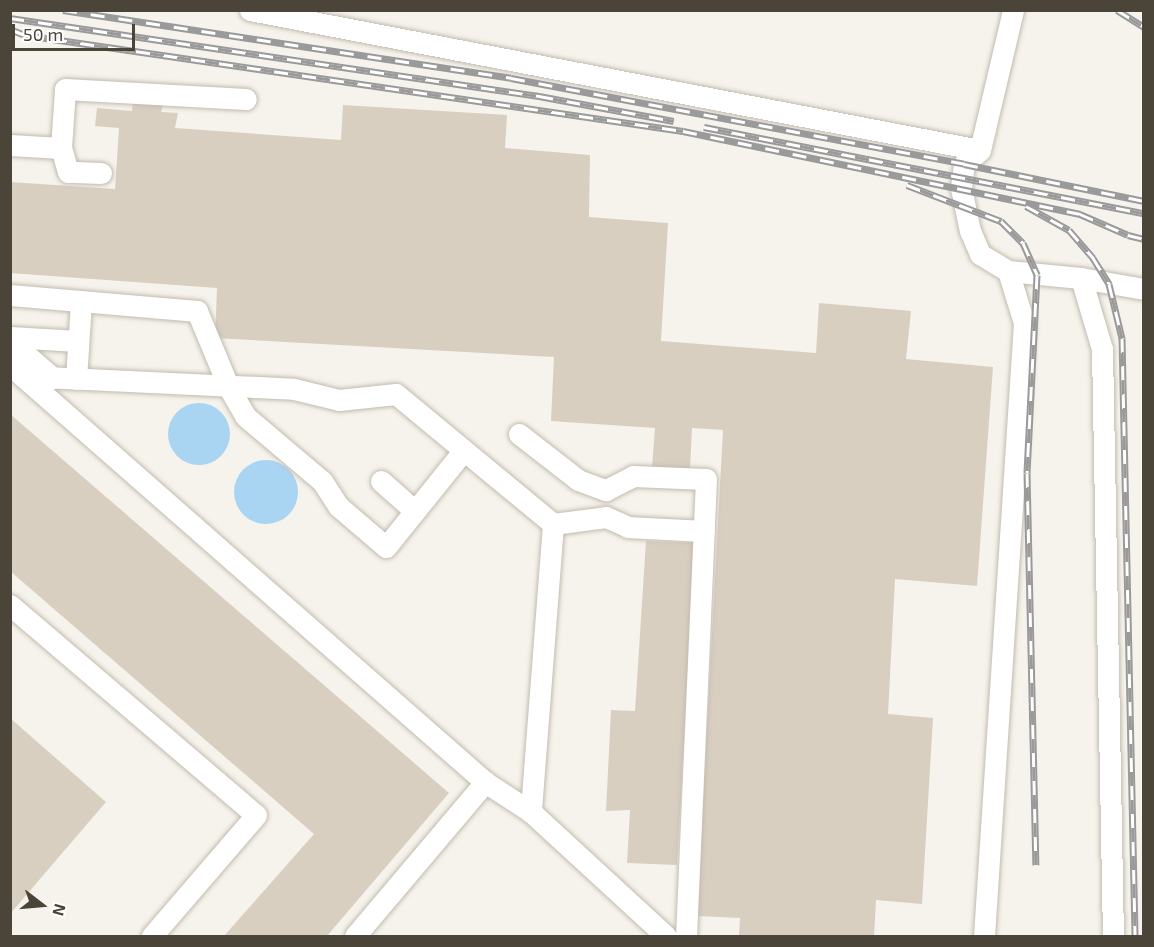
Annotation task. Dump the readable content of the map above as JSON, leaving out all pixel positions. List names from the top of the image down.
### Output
{
  "scale_bar": "50 m",
  "north": "right"
}
